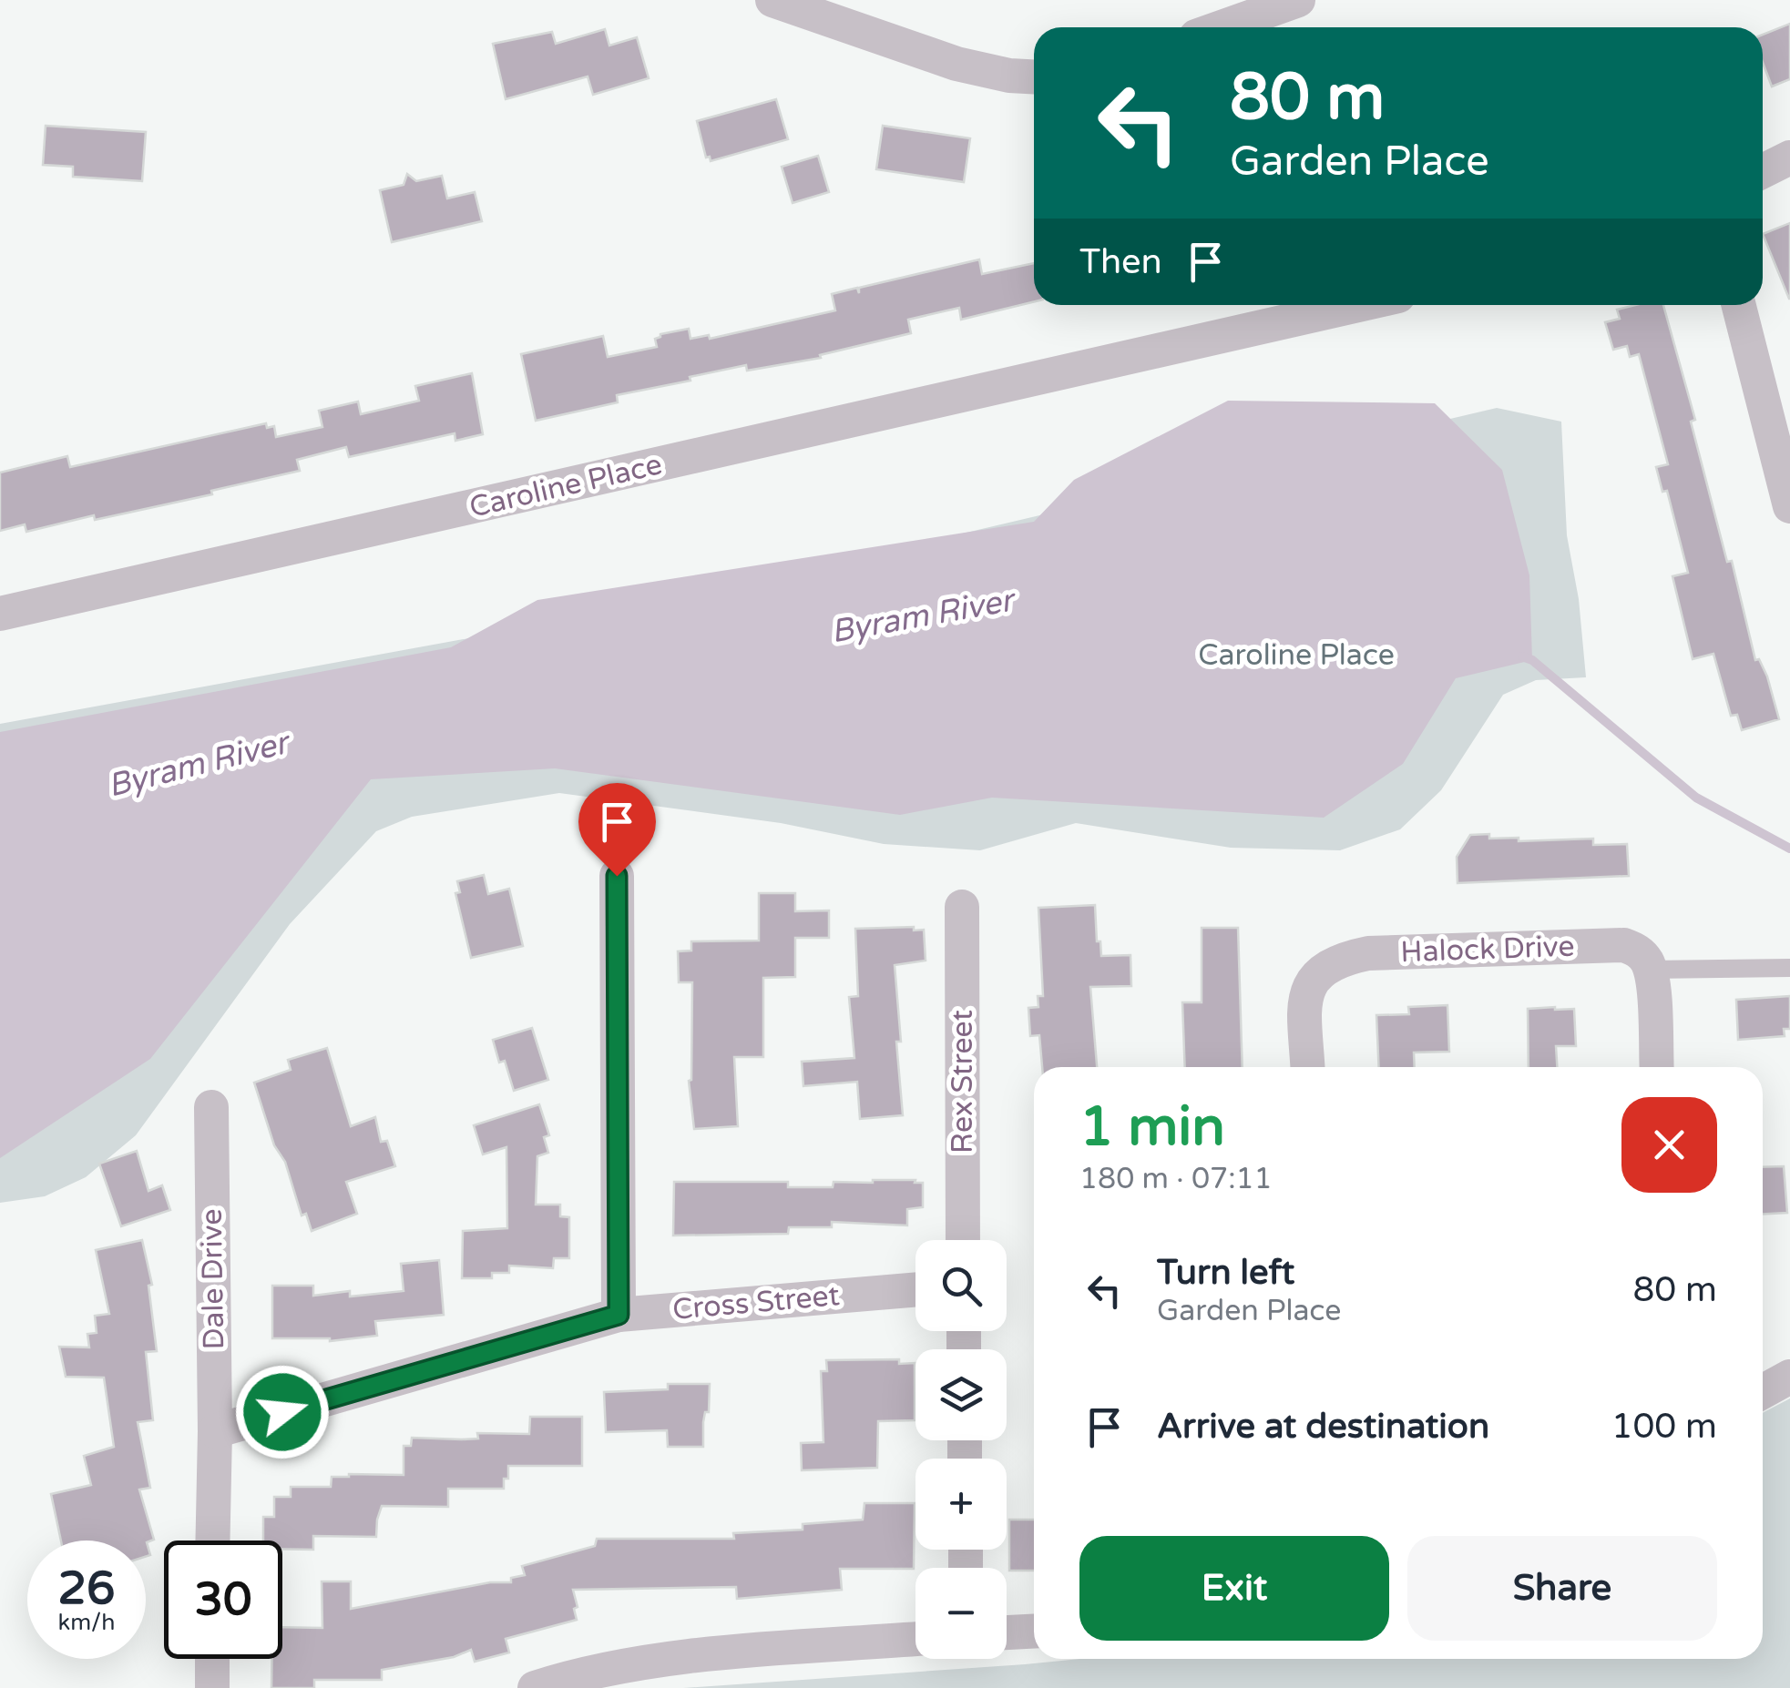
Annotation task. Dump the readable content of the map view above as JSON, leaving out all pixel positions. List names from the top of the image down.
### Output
{
  "streets": {
    "street": [
      "Caroline Place",
      "Halock Drive",
      "Rex Street",
      "Dale Drive",
      "Cross Street"
    ]
  },
  "crossings": [
    ["Dale Drive", "Cross Street"]
  ],
  "water": ["Byram River"],
  "parks": ["Caroline Place"],
  "page": {
    "turn": ["80 m", "Garden Place"],
    "then": "Then",
    "heading": ["1 min", "180 m · 07:11"],
    "list": [
      {
        "name": "Turn left",
        "note": "Garden Place",
        "value": "80 m"
      },
      {
        "name": "Arrive at destination",
        "value": "100 m"
      }
    ],
    "map_buttons": ["+", "−"],
    "buttons": ["Exit", "Share"],
    "speed": "26 km/h",
    "limit": "30"
  }
}
